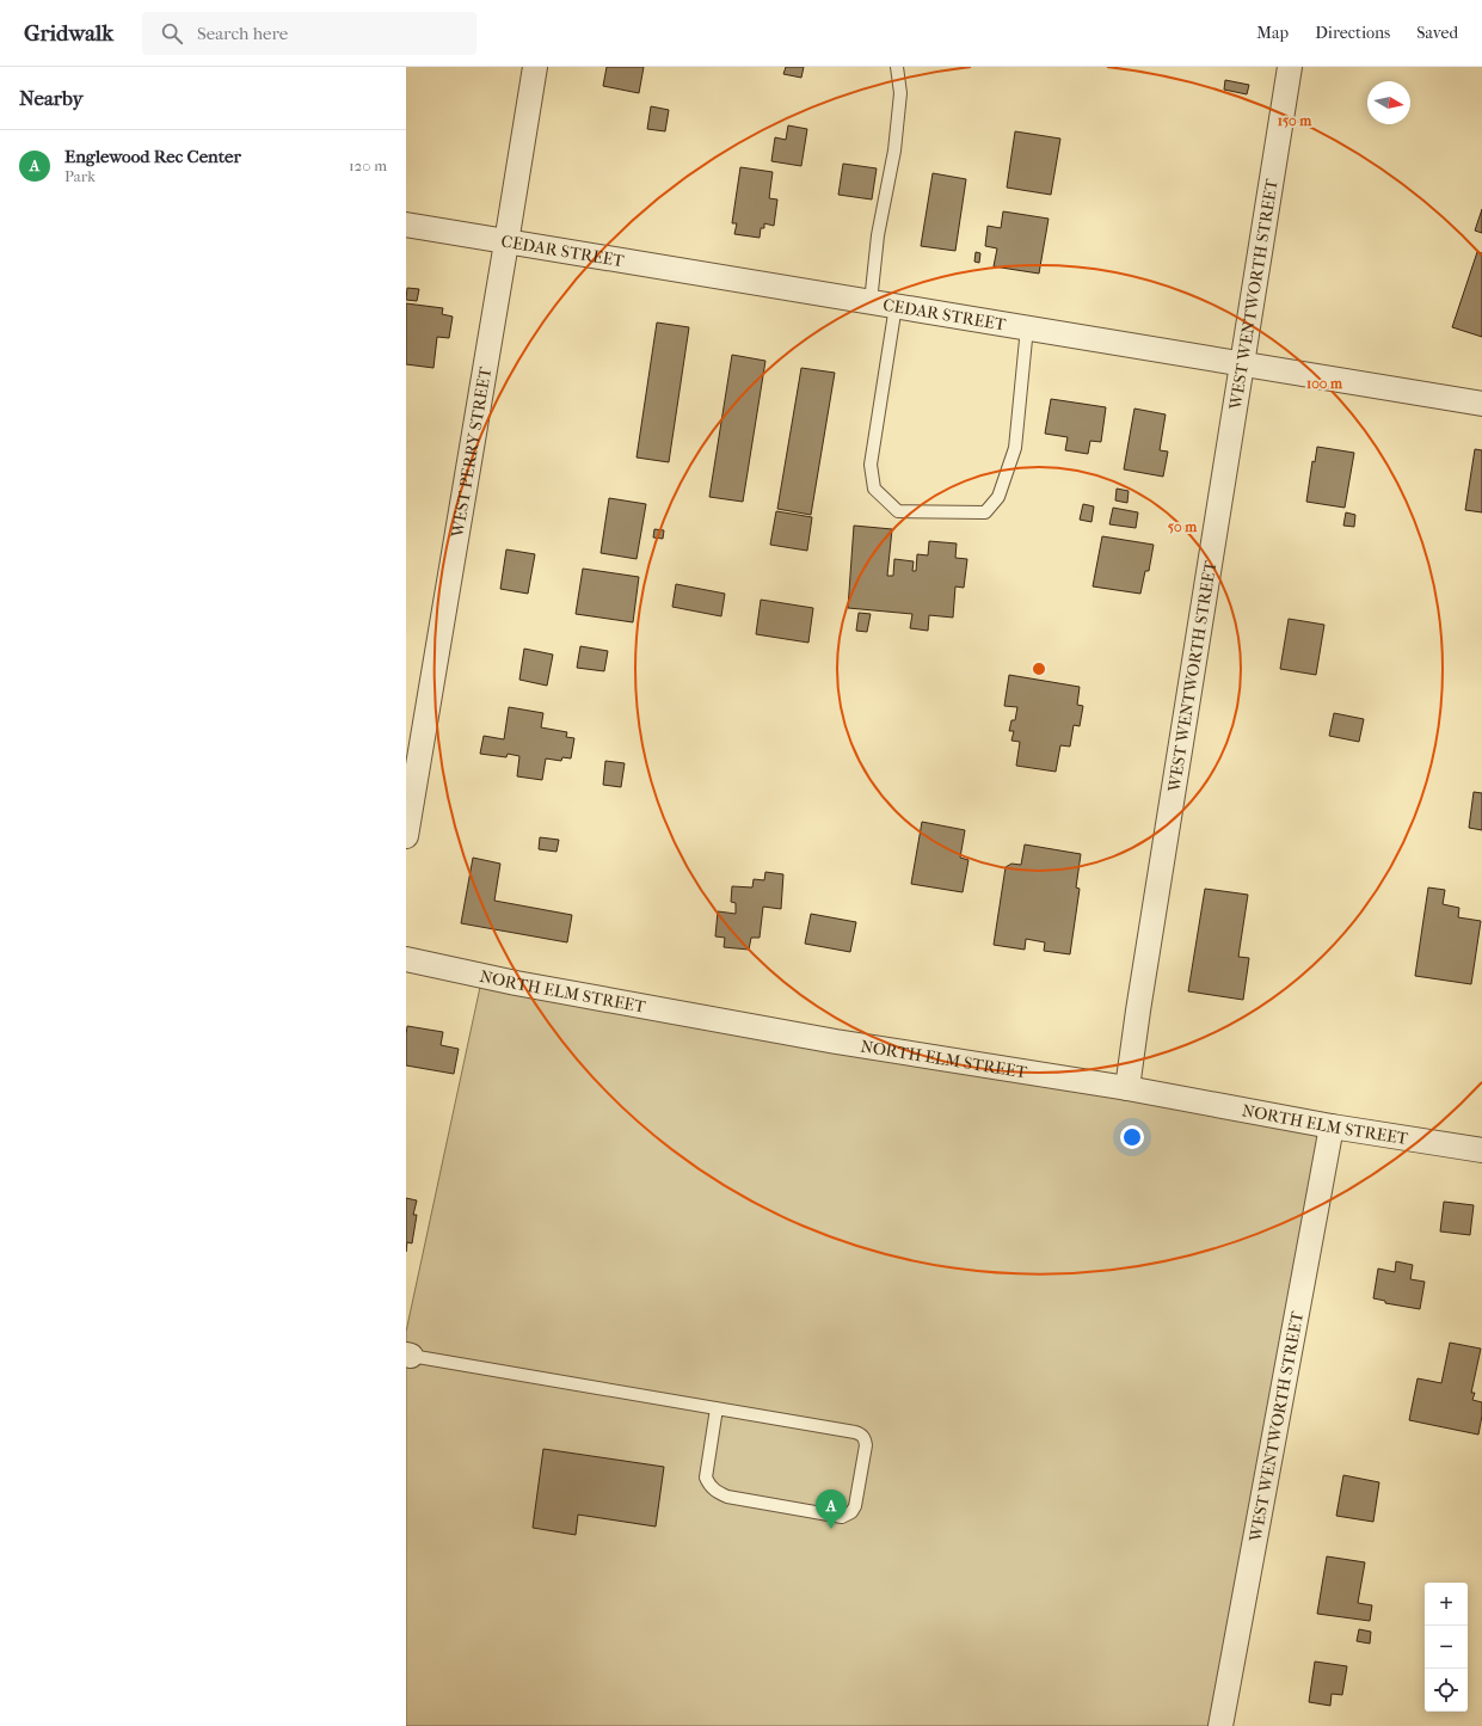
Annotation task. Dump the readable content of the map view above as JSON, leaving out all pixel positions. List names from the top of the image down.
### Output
{
  "streets": {
    "street": [
      "CEDAR STREET",
      "WEST WENTWORTH STREET",
      "WEST PERRY STREET",
      "NORTH ELM STREET"
    ]
  },
  "crossings": [
    ["CEDAR STREET", "WEST WENTWORTH STREET"],
    ["CEDAR STREET", "WEST PERRY STREET"],
    ["WEST WENTWORTH STREET", "NORTH ELM STREET"]
  ],
  "north": "right",
  "page": {
    "header": "Gridwalk",
    "search": "Search here",
    "nav": ["Map", "Directions", "Saved"],
    "heading": "Nearby",
    "list": [
      {
        "mark": "A",
        "name": "Englewood Rec Center",
        "note": "Park",
        "value": "120 m"
      }
    ],
    "pins": "A",
    "map_buttons": ["+", "−"]
  },
  "rings": ["150 m", "100 m", "50 m"]
}
